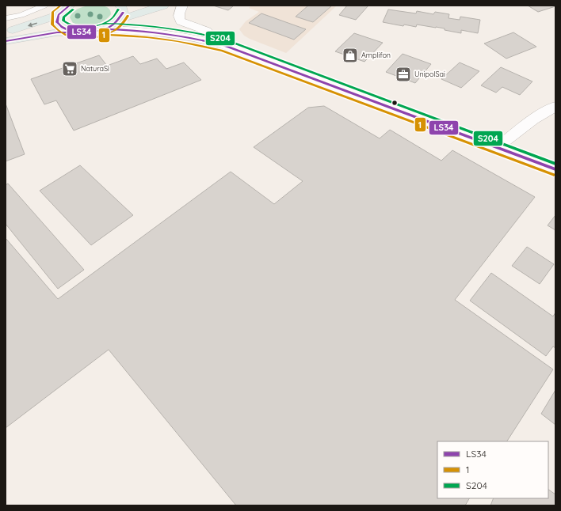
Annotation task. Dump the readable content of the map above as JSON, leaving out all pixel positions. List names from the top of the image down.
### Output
{
  "places": {
    "shop": ["Amplifon"],
    "supermarket": ["NaturaSì"],
    "office": ["UnipolSai"]
  },
  "lines": ["transit line LS34", "transit line 1", "transit line S204"],
  "legend": ["LS34", "1", "S204"]
}
